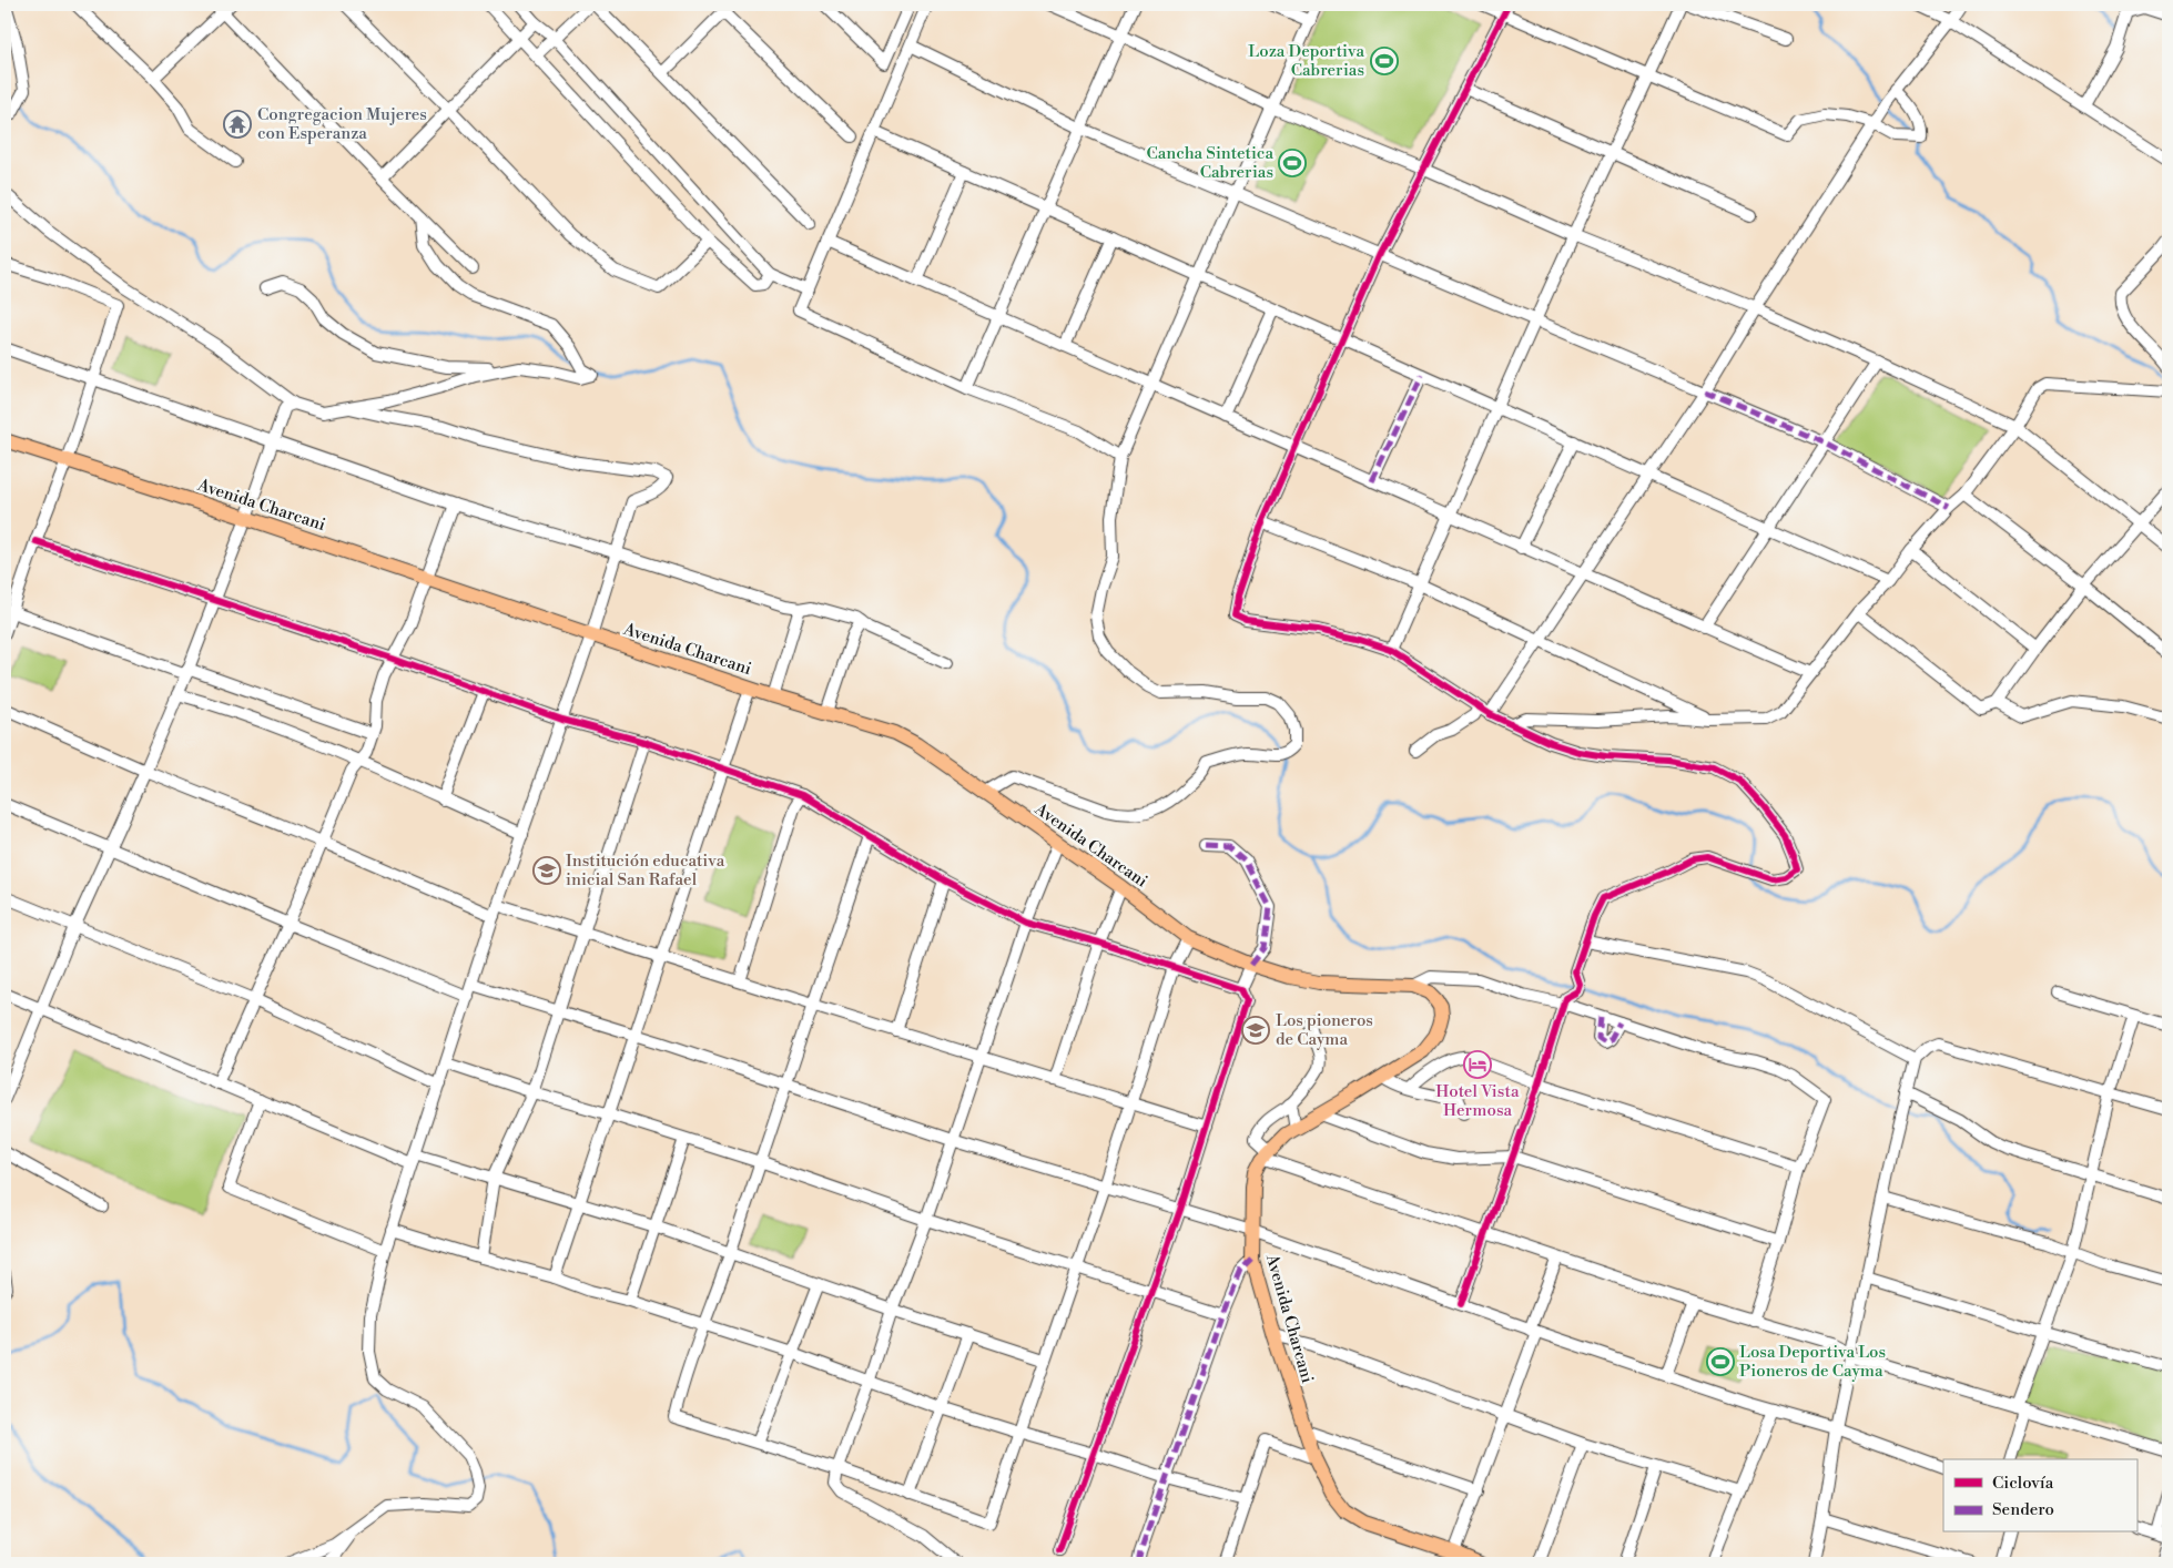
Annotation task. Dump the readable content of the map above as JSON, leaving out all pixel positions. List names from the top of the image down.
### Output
{
  "streets": {
    "main road": ["Avenida Charcani"]
  },
  "places": {
    "sports": ["Loza Deportiva Cabrerias", "Cancha Sintetica Cabrerias", "Losa Deportiva Los Pioneros de Cayma"],
    "temple": ["Congregacion Mujeres con Esperanza"],
    "school or university": ["Institución educativa inicial San Rafael", "Los pioneros de Cayma"],
    "hotel": ["Hotel Vista Hermosa"]
  },
  "legend": ["Ciclovía", "Sendero"]
}
